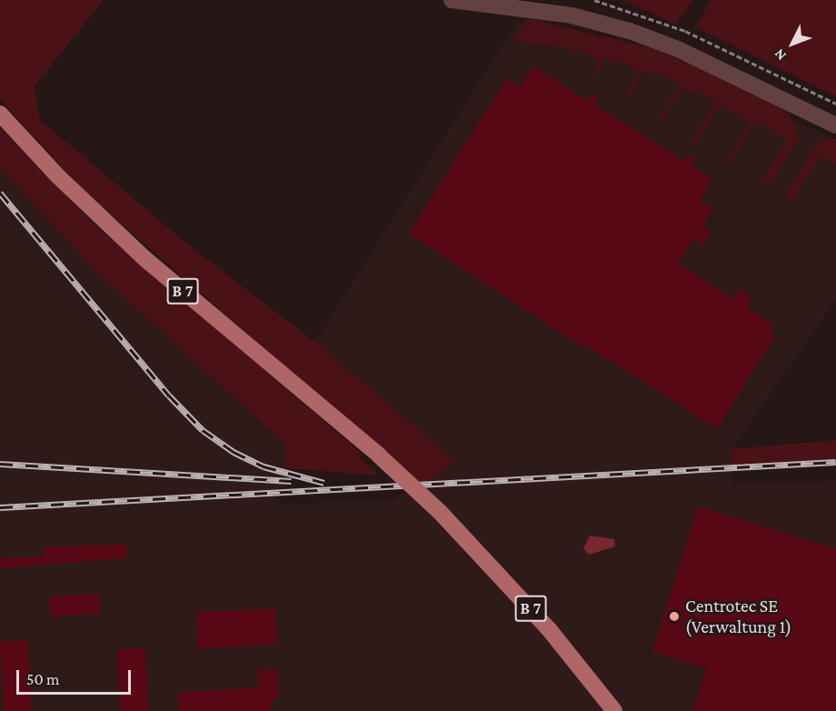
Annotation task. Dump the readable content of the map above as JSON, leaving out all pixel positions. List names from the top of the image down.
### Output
{
  "streets": {
    "main road": ["B 7"]
  },
  "places": ["Centrotec SE (Verwaltung 1)"],
  "scale_bar": "50 m",
  "north": "bottom left"
}
